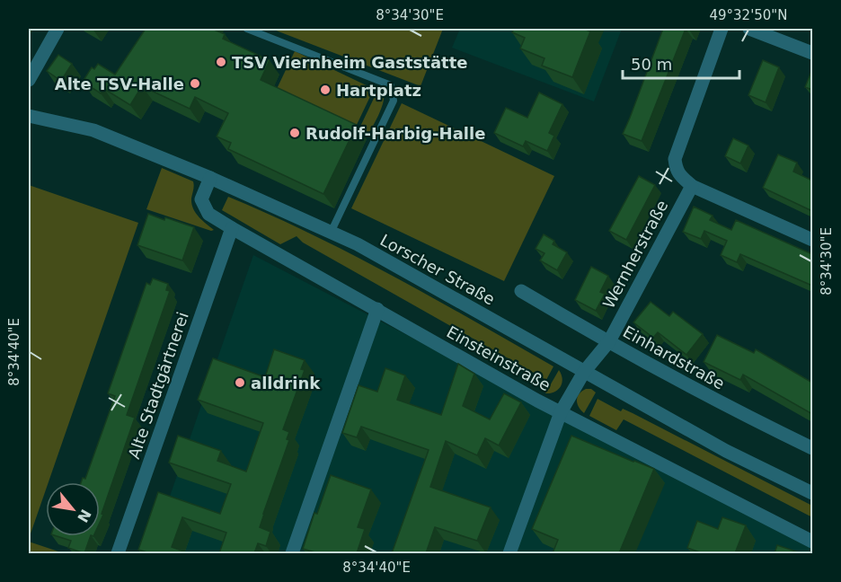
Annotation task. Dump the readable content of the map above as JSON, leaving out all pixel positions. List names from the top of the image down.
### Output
{
  "streets": {
    "street": [
      "Wernherstraße",
      "Lorscher Straße",
      "Einhardstraße",
      "Einsteinstraße",
      "Alte Stadtgärtnerei"
    ]
  },
  "crossings": [
    ["Wernherstraße", "Lorscher Straße"],
    ["Wernherstraße", "Einhardstraße"],
    ["Wernherstraße", "Einsteinstraße"],
    ["Lorscher Straße", "Einsteinstraße"],
    ["Einsteinstraße", "Alte Stadtgärtnerei"]
  ],
  "places": [
    "TSV Viernheim Gaststätte",
    "Alte TSV-Halle",
    "Hartplatz",
    "Rudolf-Harbig-Halle",
    "alldrink"
  ],
  "scale_bar": "50 m",
  "north": "bottom right",
  "coordinates": ["8°34'30\"E", "49°32'50\"N", "8°34'40\"E"]
}
